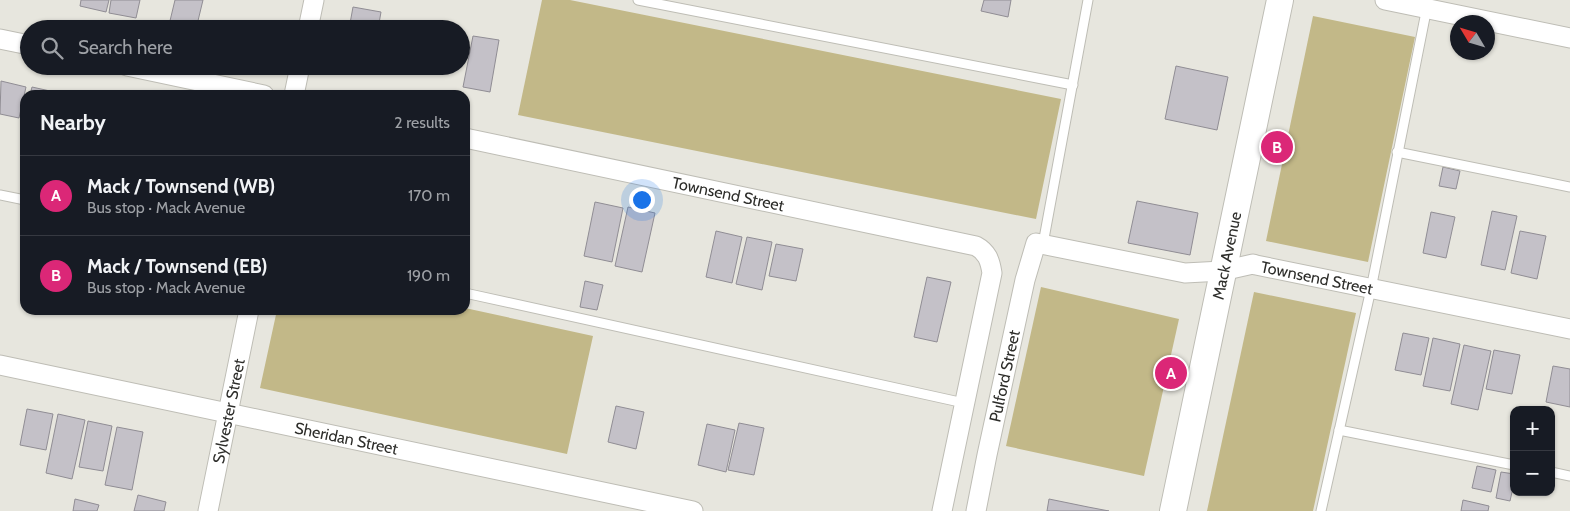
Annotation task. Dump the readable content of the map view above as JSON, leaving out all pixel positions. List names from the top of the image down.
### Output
{
  "streets": {
    "main road": ["Mack Avenue"],
    "street": [
      "Townsend Street",
      "Pulford Street",
      "Sylvester Street",
      "Sheridan Street"
    ]
  },
  "crossings": [
    ["Townsend Street", "Mack Avenue"],
    ["Townsend Street", "Pulford Street"],
    ["Sylvester Street", "Sheridan Street"]
  ],
  "north": "top left",
  "page": {
    "search": "Search here",
    "heading": ["Nearby", "2 results"],
    "pins": ["B", "A"],
    "list": [
      {
        "mark": "A",
        "name": "Mack / Townsend (WB)",
        "note": "Bus stop · Mack Avenue",
        "value": "170 m"
      },
      {
        "mark": "B",
        "name": "Mack / Townsend (EB)",
        "note": "Bus stop · Mack Avenue",
        "value": "190 m"
      }
    ],
    "map_buttons": ["+", "−"]
  }
}
